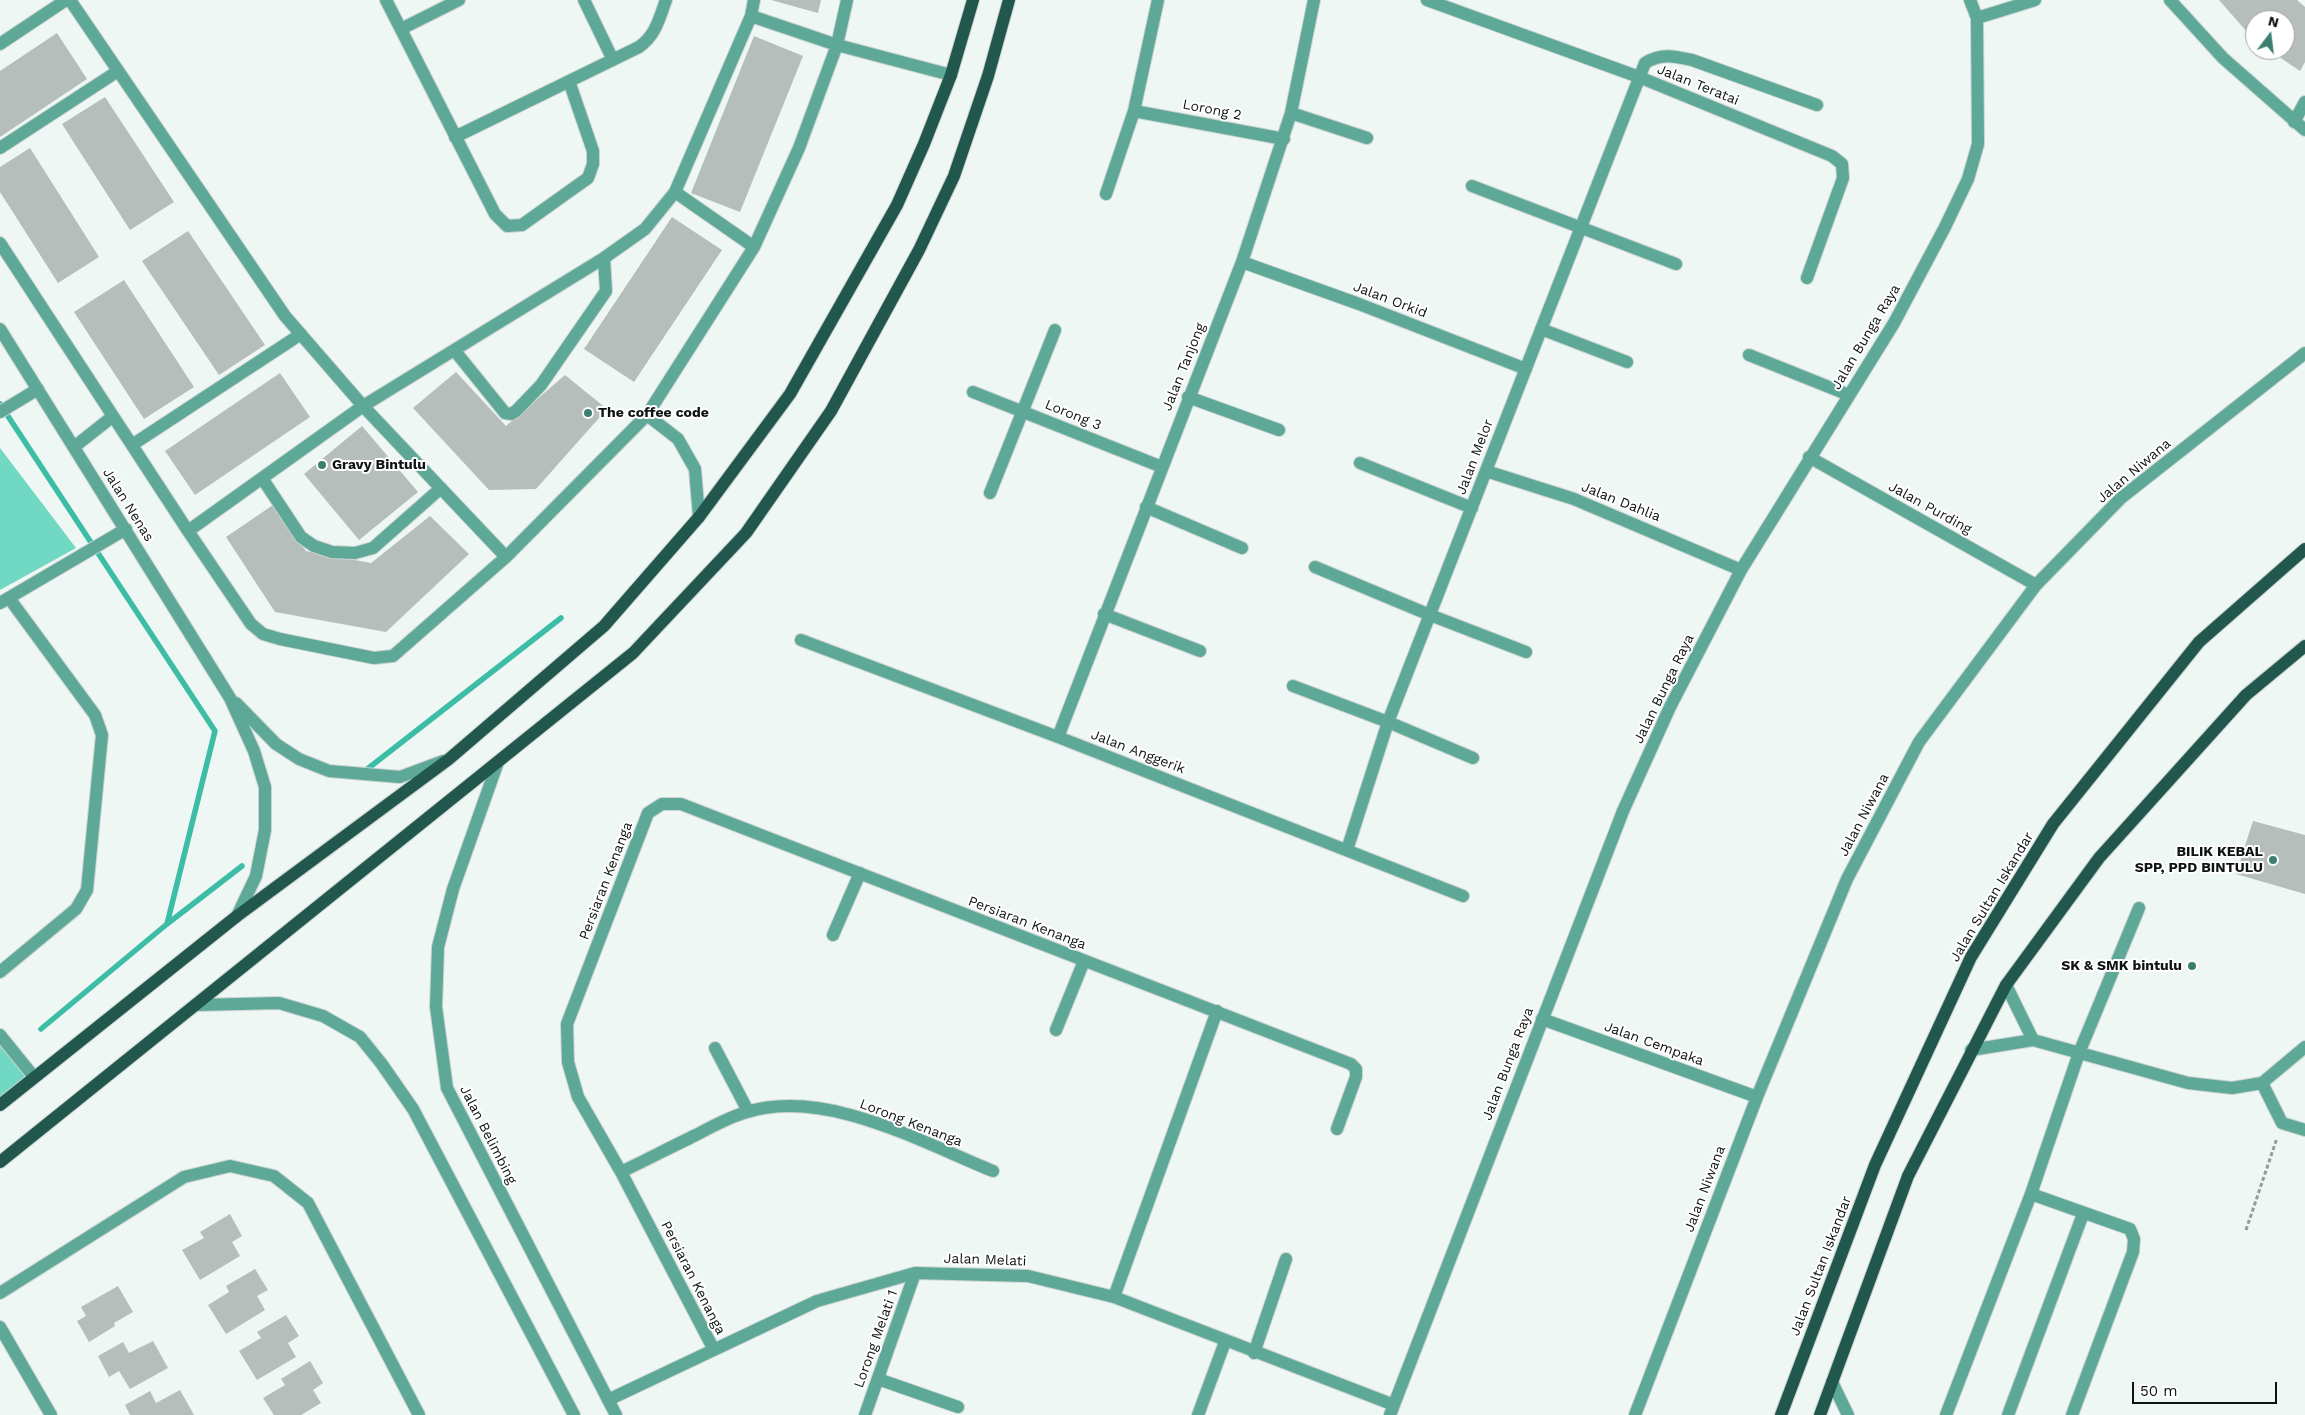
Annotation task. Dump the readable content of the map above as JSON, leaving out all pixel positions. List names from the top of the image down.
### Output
{
  "streets": {
    "main road": ["Jalan Sultan Iskandar"],
    "street": [
      "Jalan Teratai",
      "Lorong 2",
      "Jalan Orkid",
      "Jalan Bunga Raya",
      "Jalan Tanjong",
      "Lorong 3",
      "Jalan Melor",
      "Jalan Niwana",
      "Jalan Dahlia",
      "Jalan Nenas",
      "Jalan Purding",
      "Jalan Anggerik",
      "Persiaran Kenanga",
      "Jalan Cempaka",
      "Lorong Kenanga",
      "Jalan Belimbing",
      "Jalan Melati",
      "Lorong Melati 1"
    ]
  },
  "crossings": [
    ["Jalan Teratai", "Jalan Melor"],
    ["Lorong 2", "Jalan Tanjong"],
    ["Jalan Orkid", "Jalan Tanjong"],
    ["Jalan Orkid", "Jalan Melor"],
    ["Jalan Bunga Raya", "Jalan Dahlia"],
    ["Jalan Bunga Raya", "Jalan Purding"],
    ["Jalan Bunga Raya", "Jalan Cempaka"],
    ["Jalan Bunga Raya", "Jalan Melati"],
    ["Jalan Tanjong", "Lorong 3"],
    ["Jalan Tanjong", "Jalan Anggerik"],
    ["Jalan Melor", "Jalan Dahlia"],
    ["Jalan Melor", "Jalan Anggerik"],
    ["Jalan Niwana", "Jalan Purding"],
    ["Jalan Niwana", "Jalan Cempaka"],
    ["Persiaran Kenanga", "Lorong Kenanga"],
    ["Persiaran Kenanga", "Jalan Melati"],
    ["Jalan Belimbing", "Jalan Melati"],
    ["Jalan Melati", "Lorong Melati 1"]
  ],
  "places": [
    "The coffee code",
    "Gravy Bintulu",
    "BILIK KEBAL SPP, PPD BINTULU",
    "SK & SMK bintulu"
  ],
  "scale_bar": "50 m",
  "north": "top"
}
